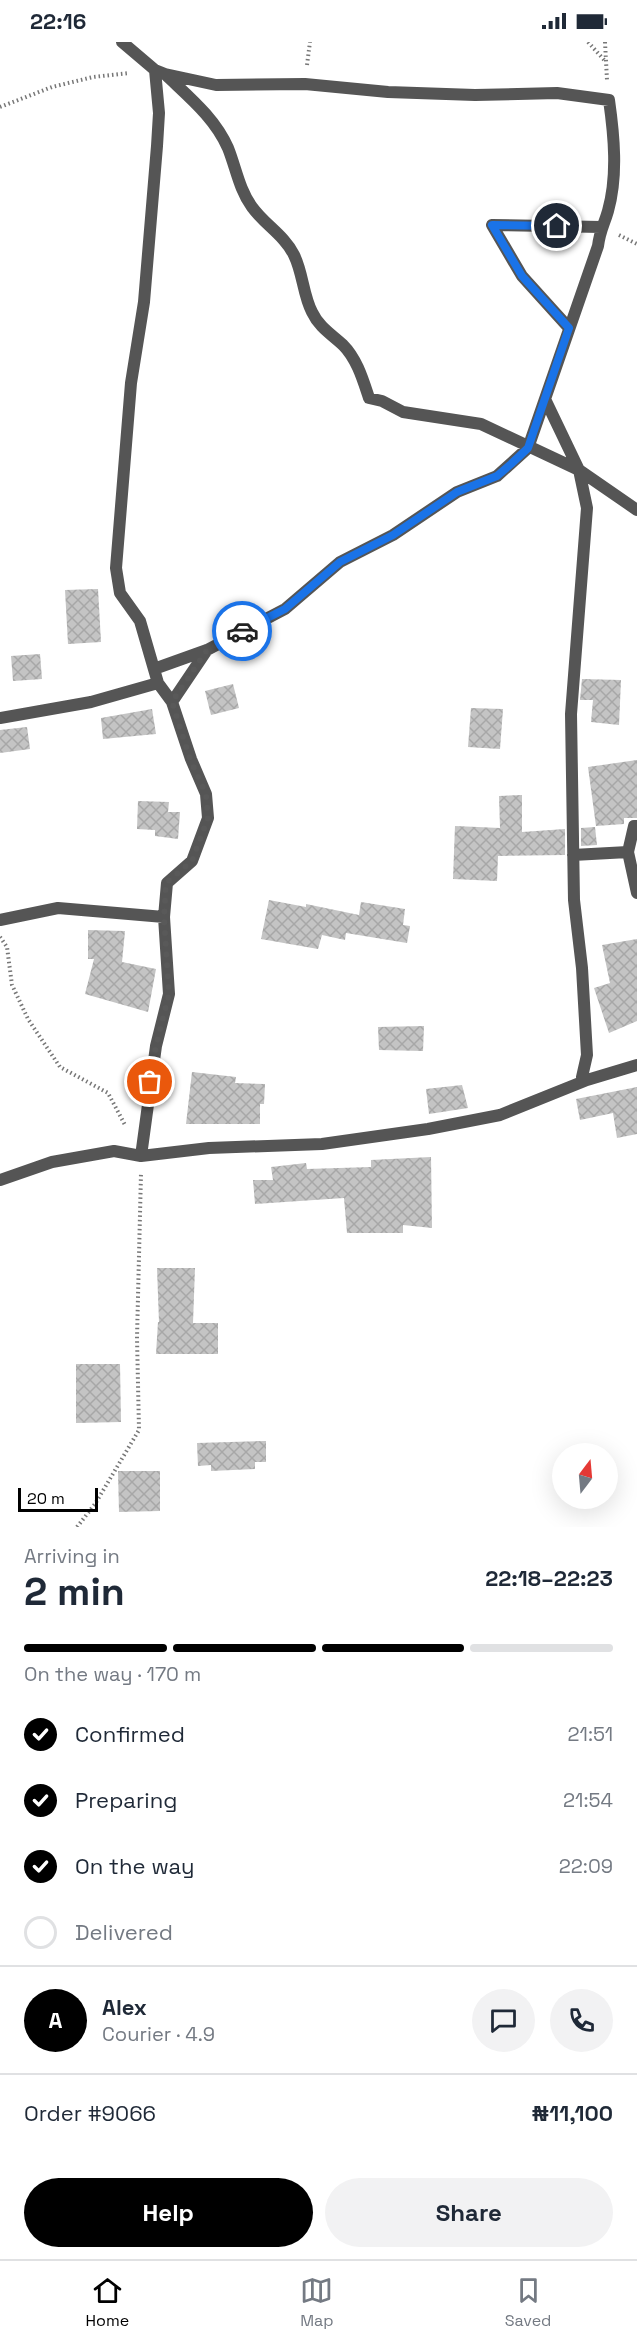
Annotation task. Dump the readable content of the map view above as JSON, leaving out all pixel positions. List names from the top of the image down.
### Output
{
  "scale_bar": "20 m",
  "north": "top",
  "page": {
    "status": "22:16",
    "scale": "20 m",
    "heading": ["2 min", "Arriving in", "22:18–22:23"],
    "panel": [
      "Alex",
      "Courier · 4.9",
      "Order #9066",
      "₦11,100"
    ],
    "bar": "On the way · 170 m",
    "list": [
      ["Confirmed", "21:51"],
      ["Preparing", "21:54"],
      ["On the way", "22:09"],
      "Delivered"
    ],
    "round": "A",
    "buttons": ["Help", "Share"],
    "tabs": ["Home", "Map", "Saved"]
  }
}
